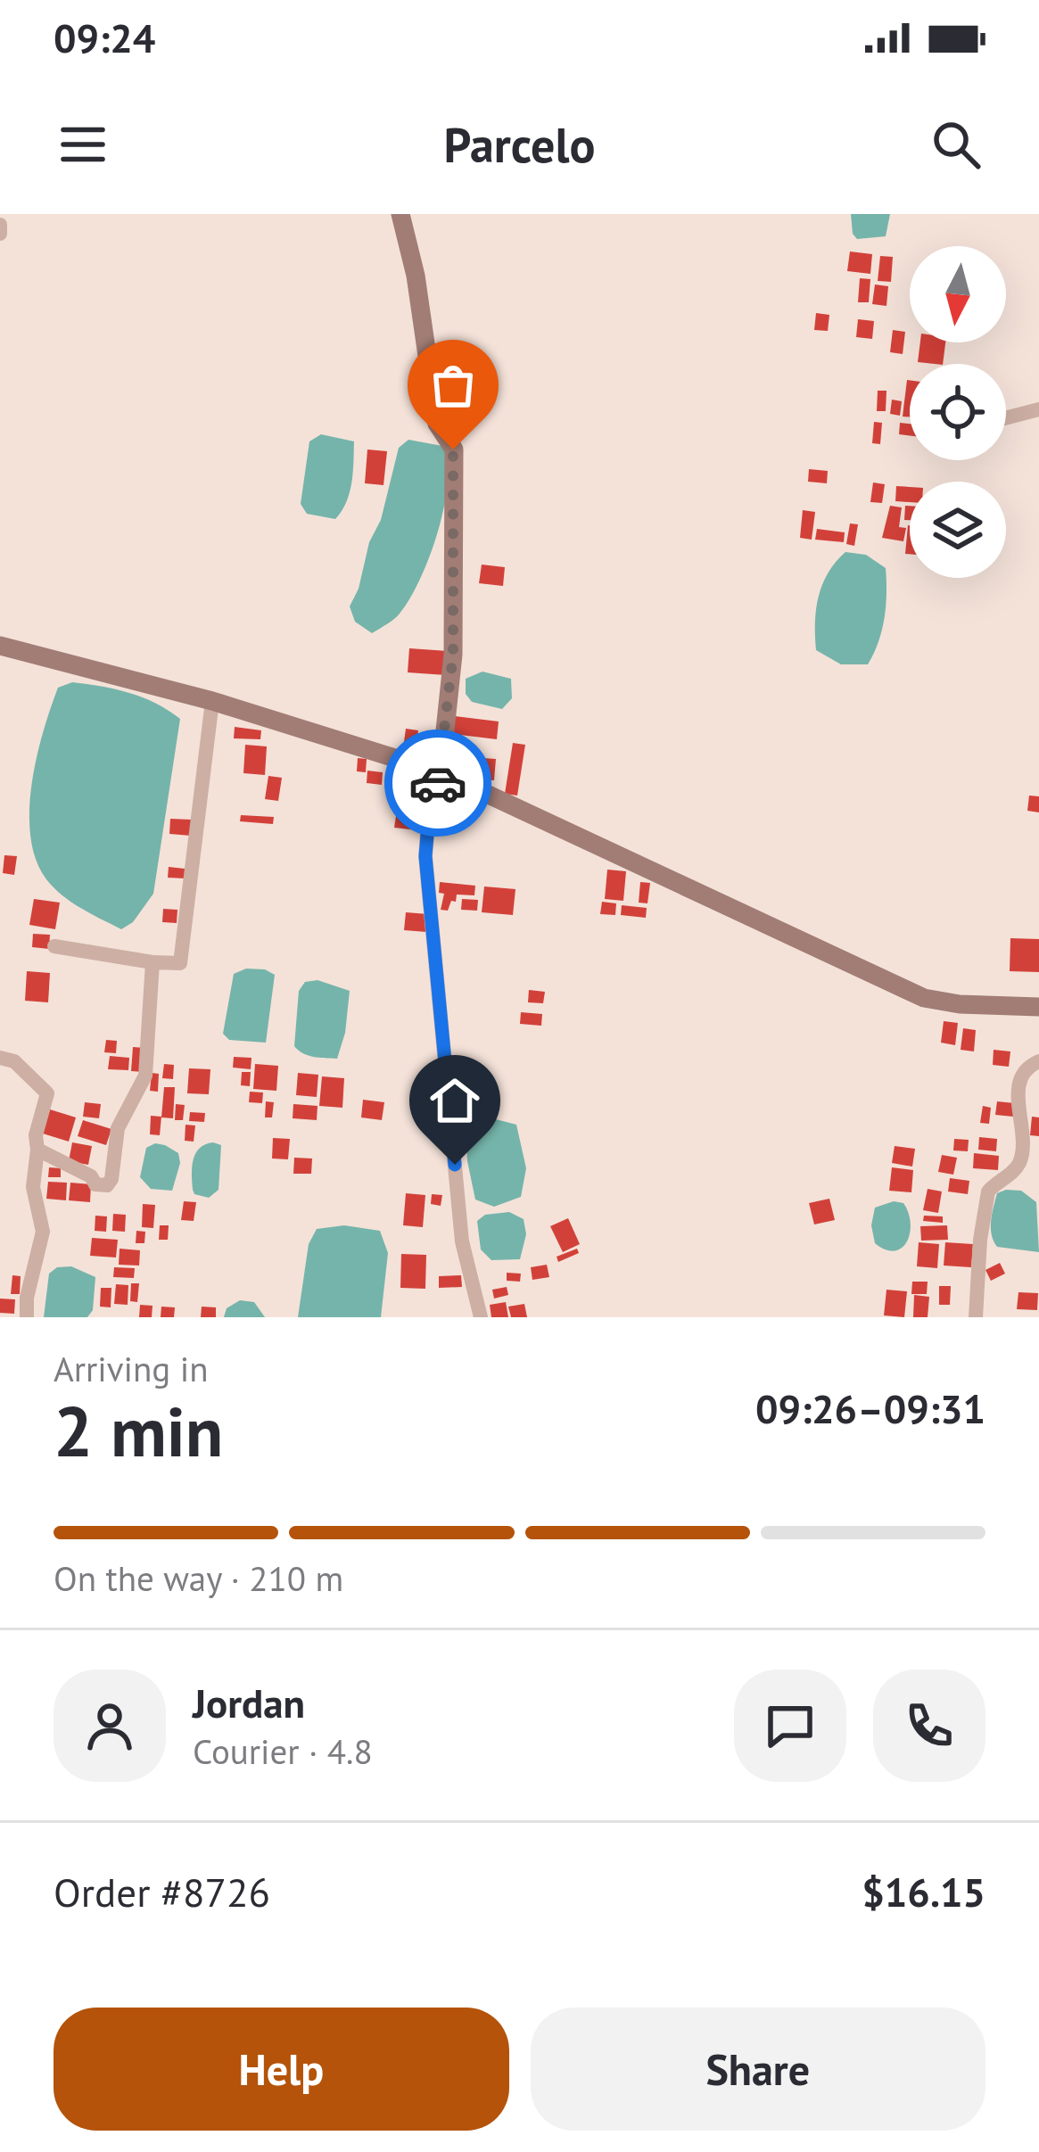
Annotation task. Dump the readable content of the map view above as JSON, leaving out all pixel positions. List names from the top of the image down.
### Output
{
  "north": "bottom",
  "page": {
    "status": "09:24",
    "header": "Parcelo",
    "heading": ["2 min", "Arriving in", "09:26–09:31"],
    "panel": [
      "Jordan",
      "Courier · 4.8",
      "Order #8726",
      "$16.15"
    ],
    "bar": "On the way · 210 m",
    "buttons": ["Help", "Share"]
  }
}
